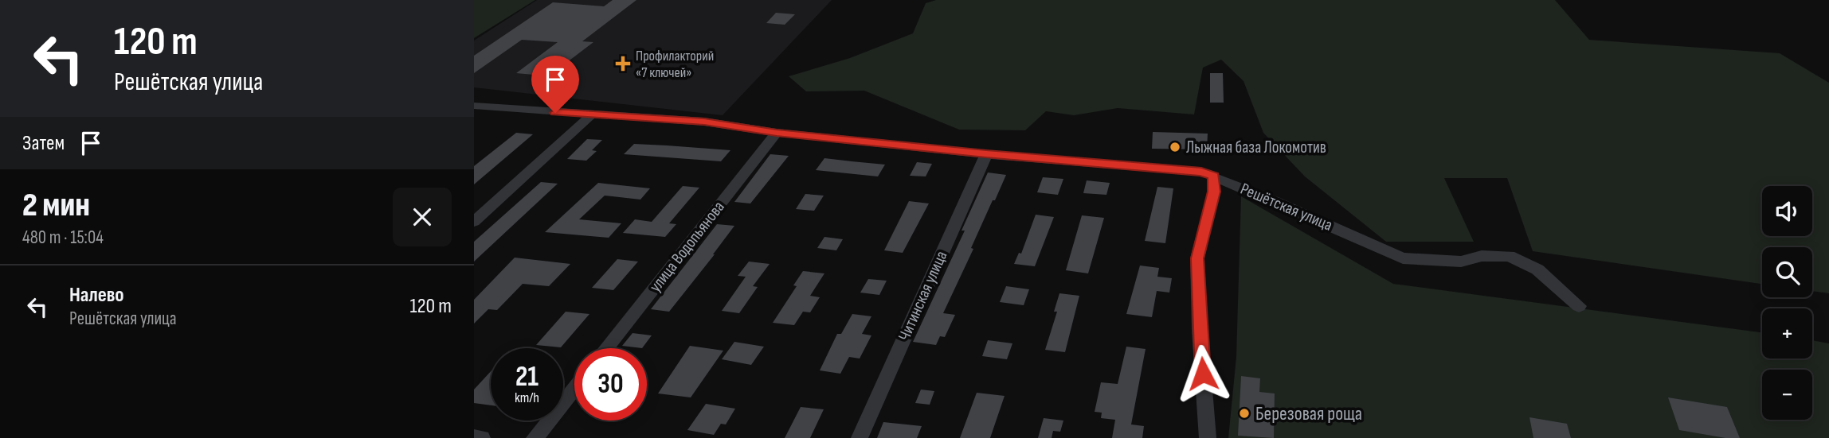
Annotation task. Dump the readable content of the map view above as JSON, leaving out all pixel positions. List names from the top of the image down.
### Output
{
  "streets": {
    "street": ["Решётская улица", "улица Водопьянова", "Читинская улица"]
  },
  "crossings": [
    ["Решётская улица", "улица Водопьянова"],
    ["Решётская улица", "Читинская улица"]
  ],
  "places": {
    "health": ["Профилакторий «7 ключей»"],
    "other": ["Лыжная база Локомотив", "Березовая роща"]
  },
  "page": {
    "turn": ["120 m", "Решётская улица"],
    "then": "Затем",
    "heading": ["2 мин", "480 m · 15:04"],
    "map_buttons": ["+", "−"],
    "list": [
      {
        "name": "Налево",
        "note": "Решётская улица",
        "value": "120 m"
      }
    ],
    "speed": "21 km/h",
    "limit": "30"
  }
}
